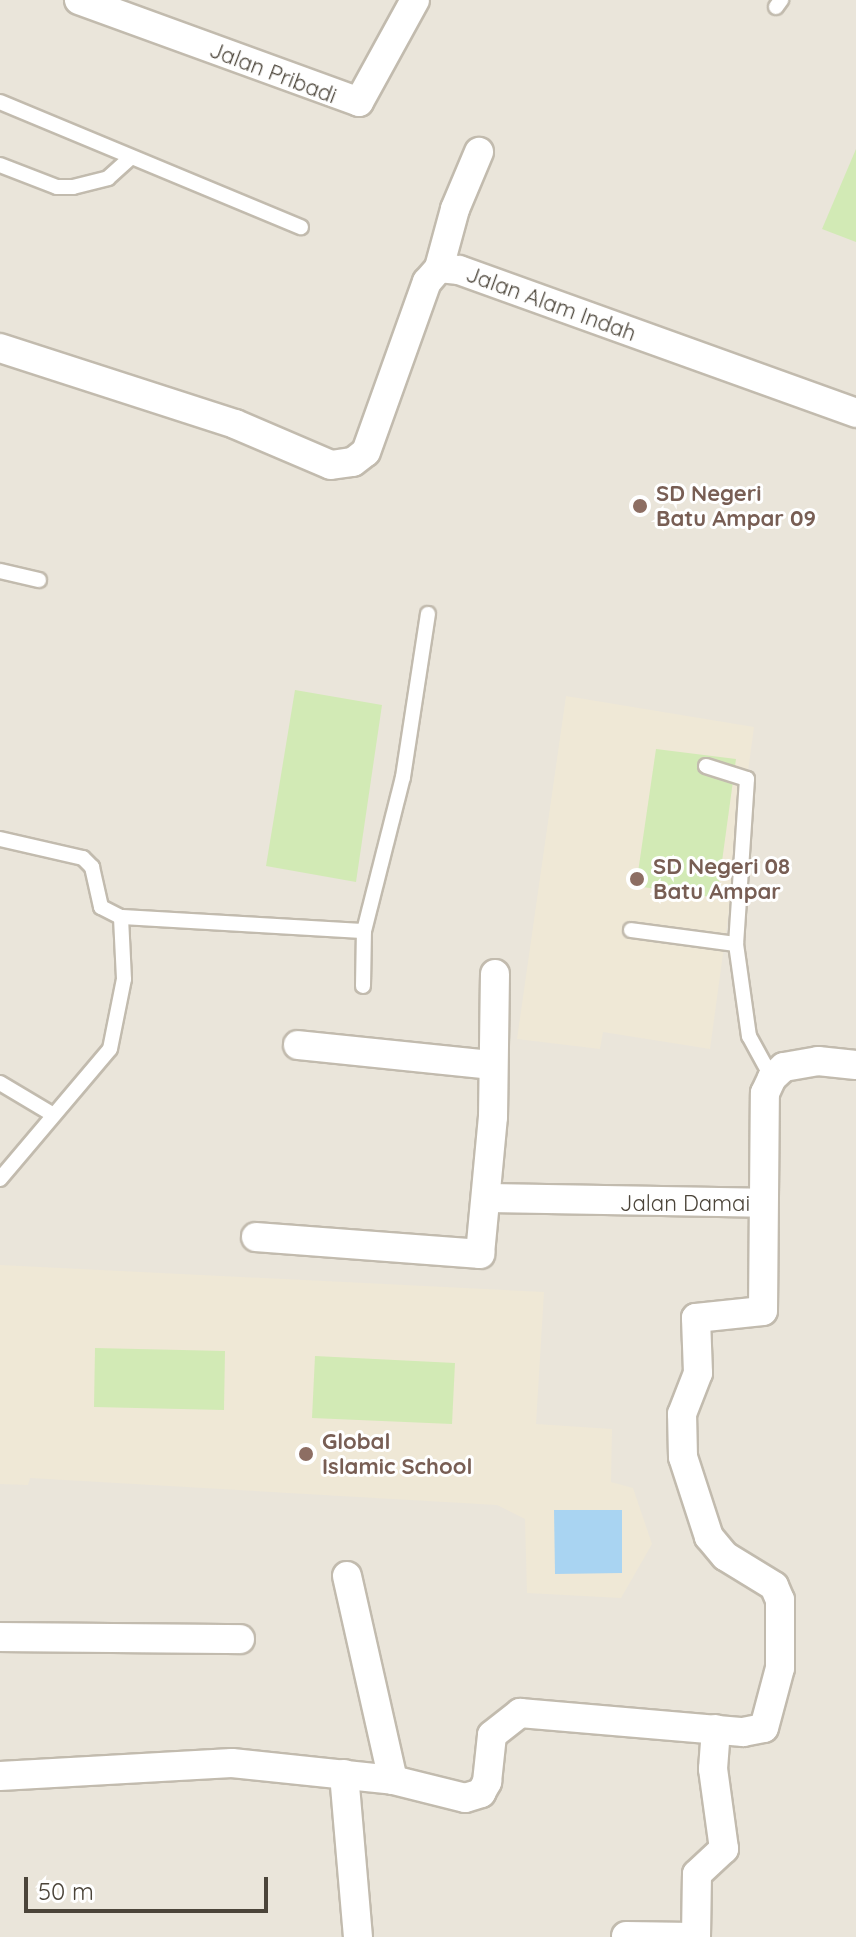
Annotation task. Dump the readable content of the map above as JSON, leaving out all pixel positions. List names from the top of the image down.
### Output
{
  "streets": {
    "street": ["Jalan Pribadi", "Jalan Alam Indah", "Jalan Damai"]
  },
  "places": ["SD Negeri Batu Ampar 09", "SD Negeri 08 Batu Ampar", "Global Islamic School"],
  "scale_bar": "50 m"
}
